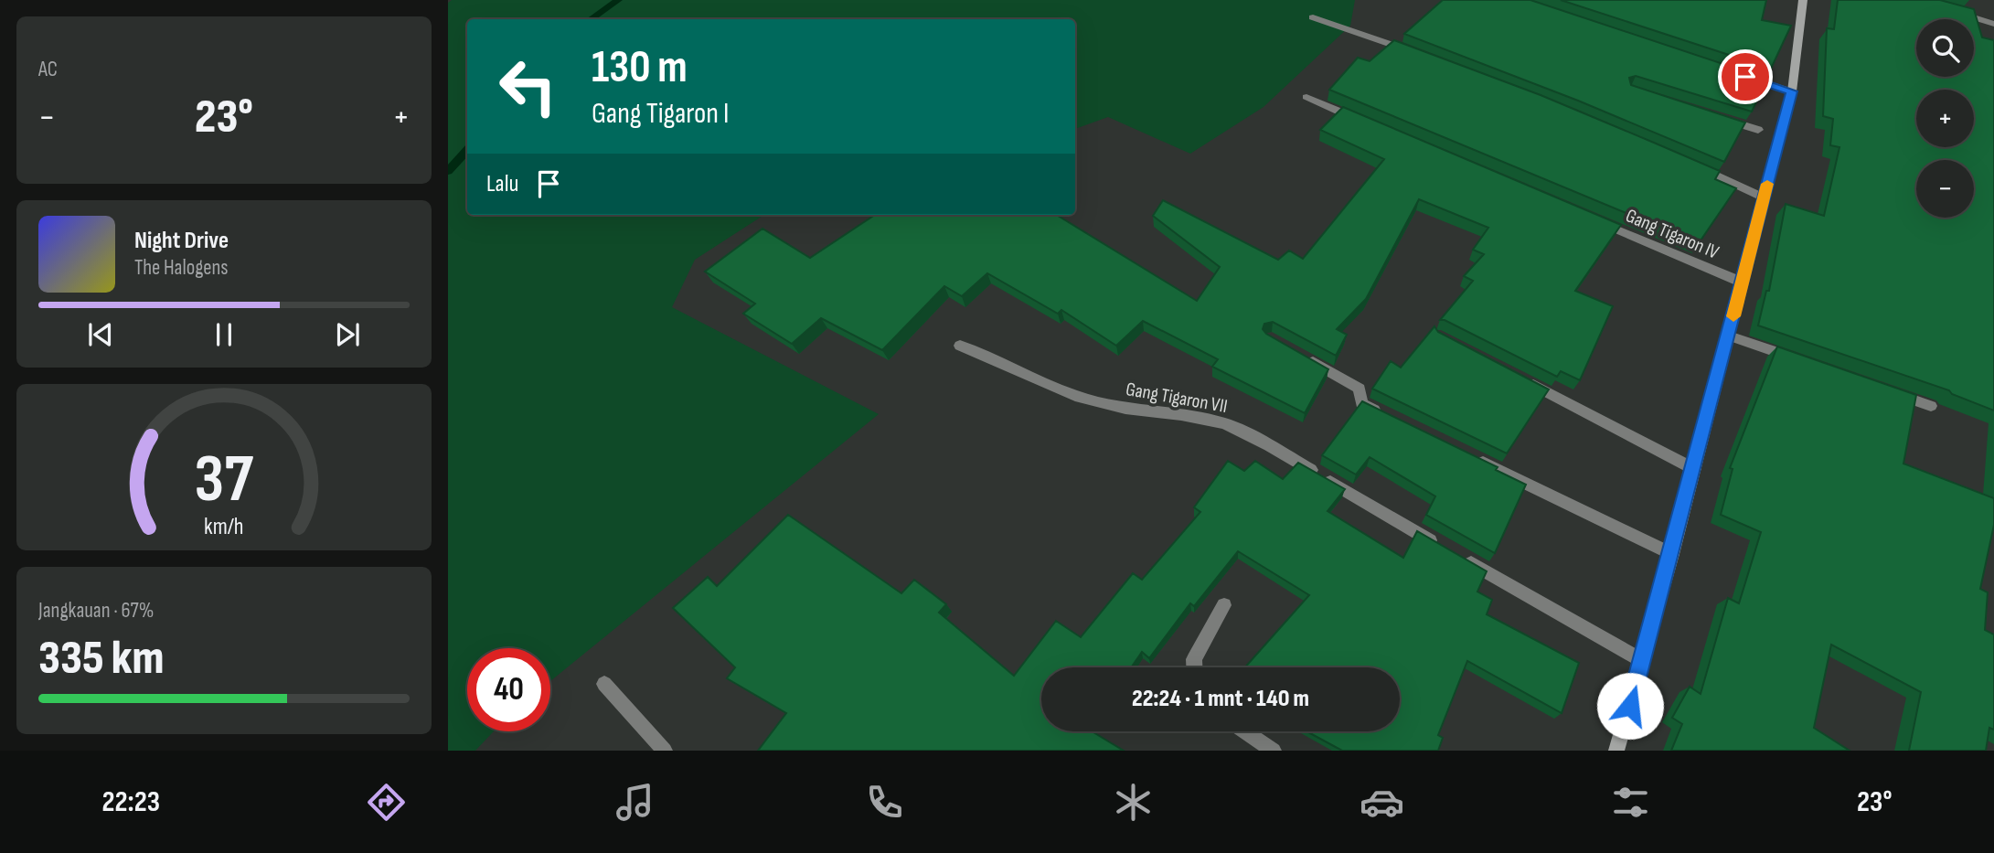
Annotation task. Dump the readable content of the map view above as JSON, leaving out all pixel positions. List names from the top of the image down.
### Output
{
  "streets": {
    "street": ["Gang Tigaron IV", "Gang Tigaron VII"]
  },
  "page": {
    "tile": [
      "AC",
      ["Jangkauan · 67%", "335 km"]
    ],
    "map_buttons": ["+", "−"],
    "turn": ["130 m", "Gang Tigaron I"],
    "heat": ["−", "23°", "+"],
    "then": "Lalu",
    "song": ["Night Drive", "The Halogens"],
    "limit": "40",
    "trip": "22:24 · 1 mnt · 140 m",
    "tabs": ["22:23", "23°"],
    "gauge": ["37", "km/h"]
  }
}
